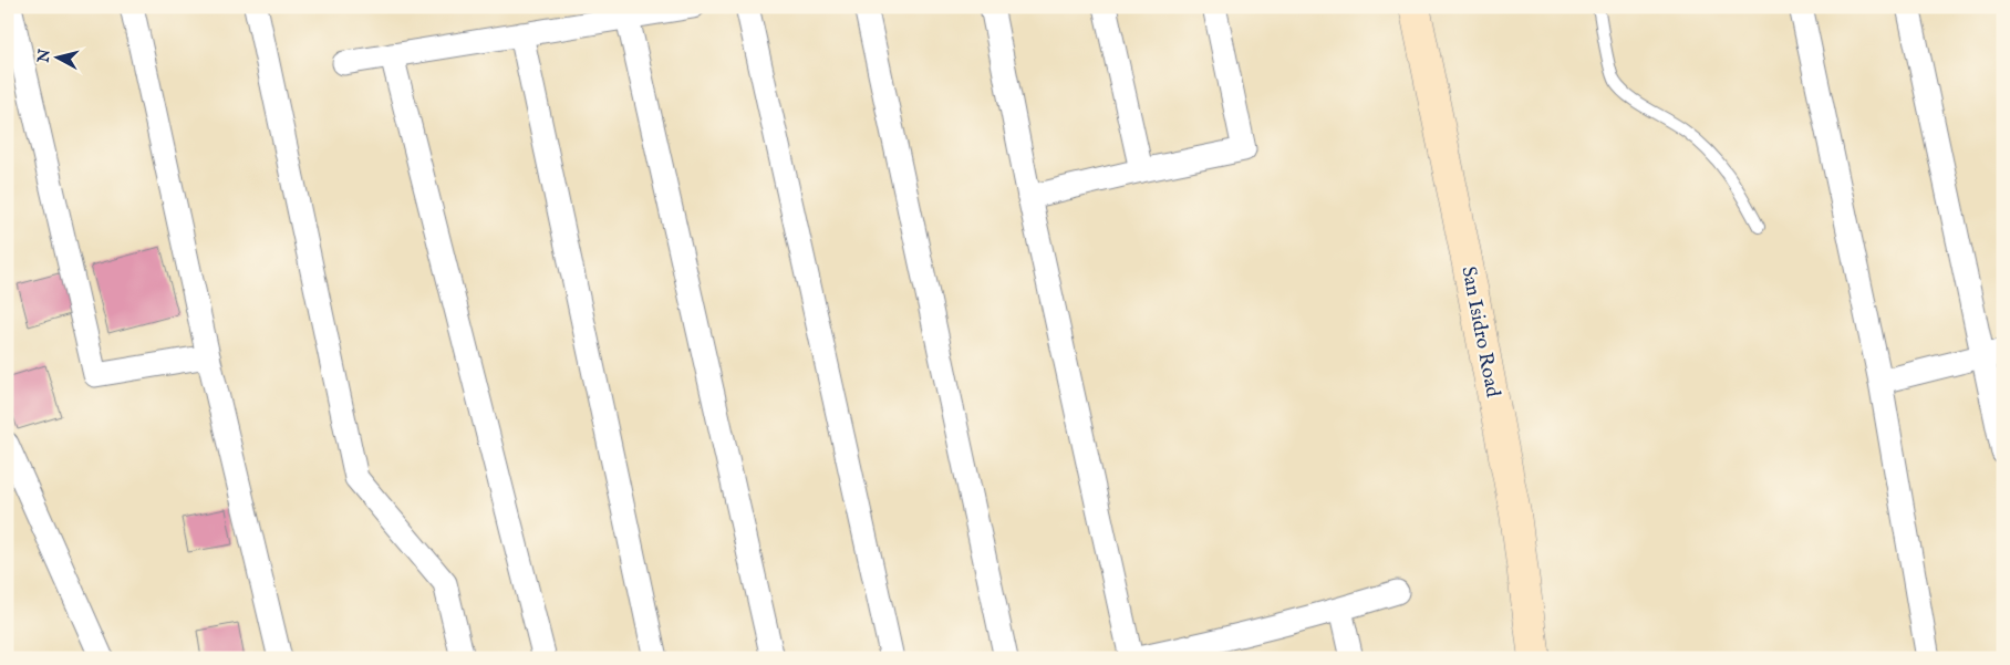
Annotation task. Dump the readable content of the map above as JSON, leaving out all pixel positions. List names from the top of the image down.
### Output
{
  "streets": {
    "street": ["San Isidro Road"]
  },
  "north": "left"
}
